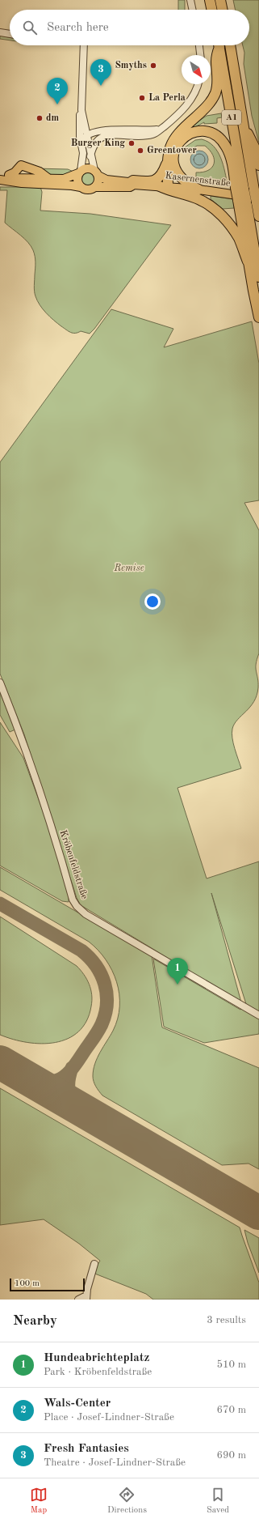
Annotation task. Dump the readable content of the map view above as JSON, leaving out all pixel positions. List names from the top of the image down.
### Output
{
  "streets": {
    "highway": ["A1"],
    "main road": ["Kasernenstraße"],
    "street": ["Kröbenfeldstraße"]
  },
  "crossings": [
    ["A1", "Kasernenstraße"]
  ],
  "parks": ["Remise"],
  "places": [
    "Smyths",
    "La Perla",
    "dm",
    "Burger King",
    "Greentower"
  ],
  "scale_bar": "100 m",
  "north": "bottom right",
  "page": {
    "search": "Search here",
    "pins": ["3", "2", "1"],
    "scale": "100 m",
    "heading": ["Nearby", "3 results"],
    "list": [
      {
        "mark": "1",
        "name": "Hundeabrichteplatz",
        "note": "Park · Kröbenfeldstraße",
        "value": "510 m"
      },
      {
        "mark": "2",
        "name": "Wals-Center",
        "note": "Place · Josef-Lindner-Straße",
        "value": "670 m"
      },
      {
        "mark": "3",
        "name": "Fresh Fantasies",
        "note": "Theatre · Josef-Lindner-Straße",
        "value": "690 m"
      }
    ],
    "nav": ["Map", "Directions", "Saved"]
  }
}
